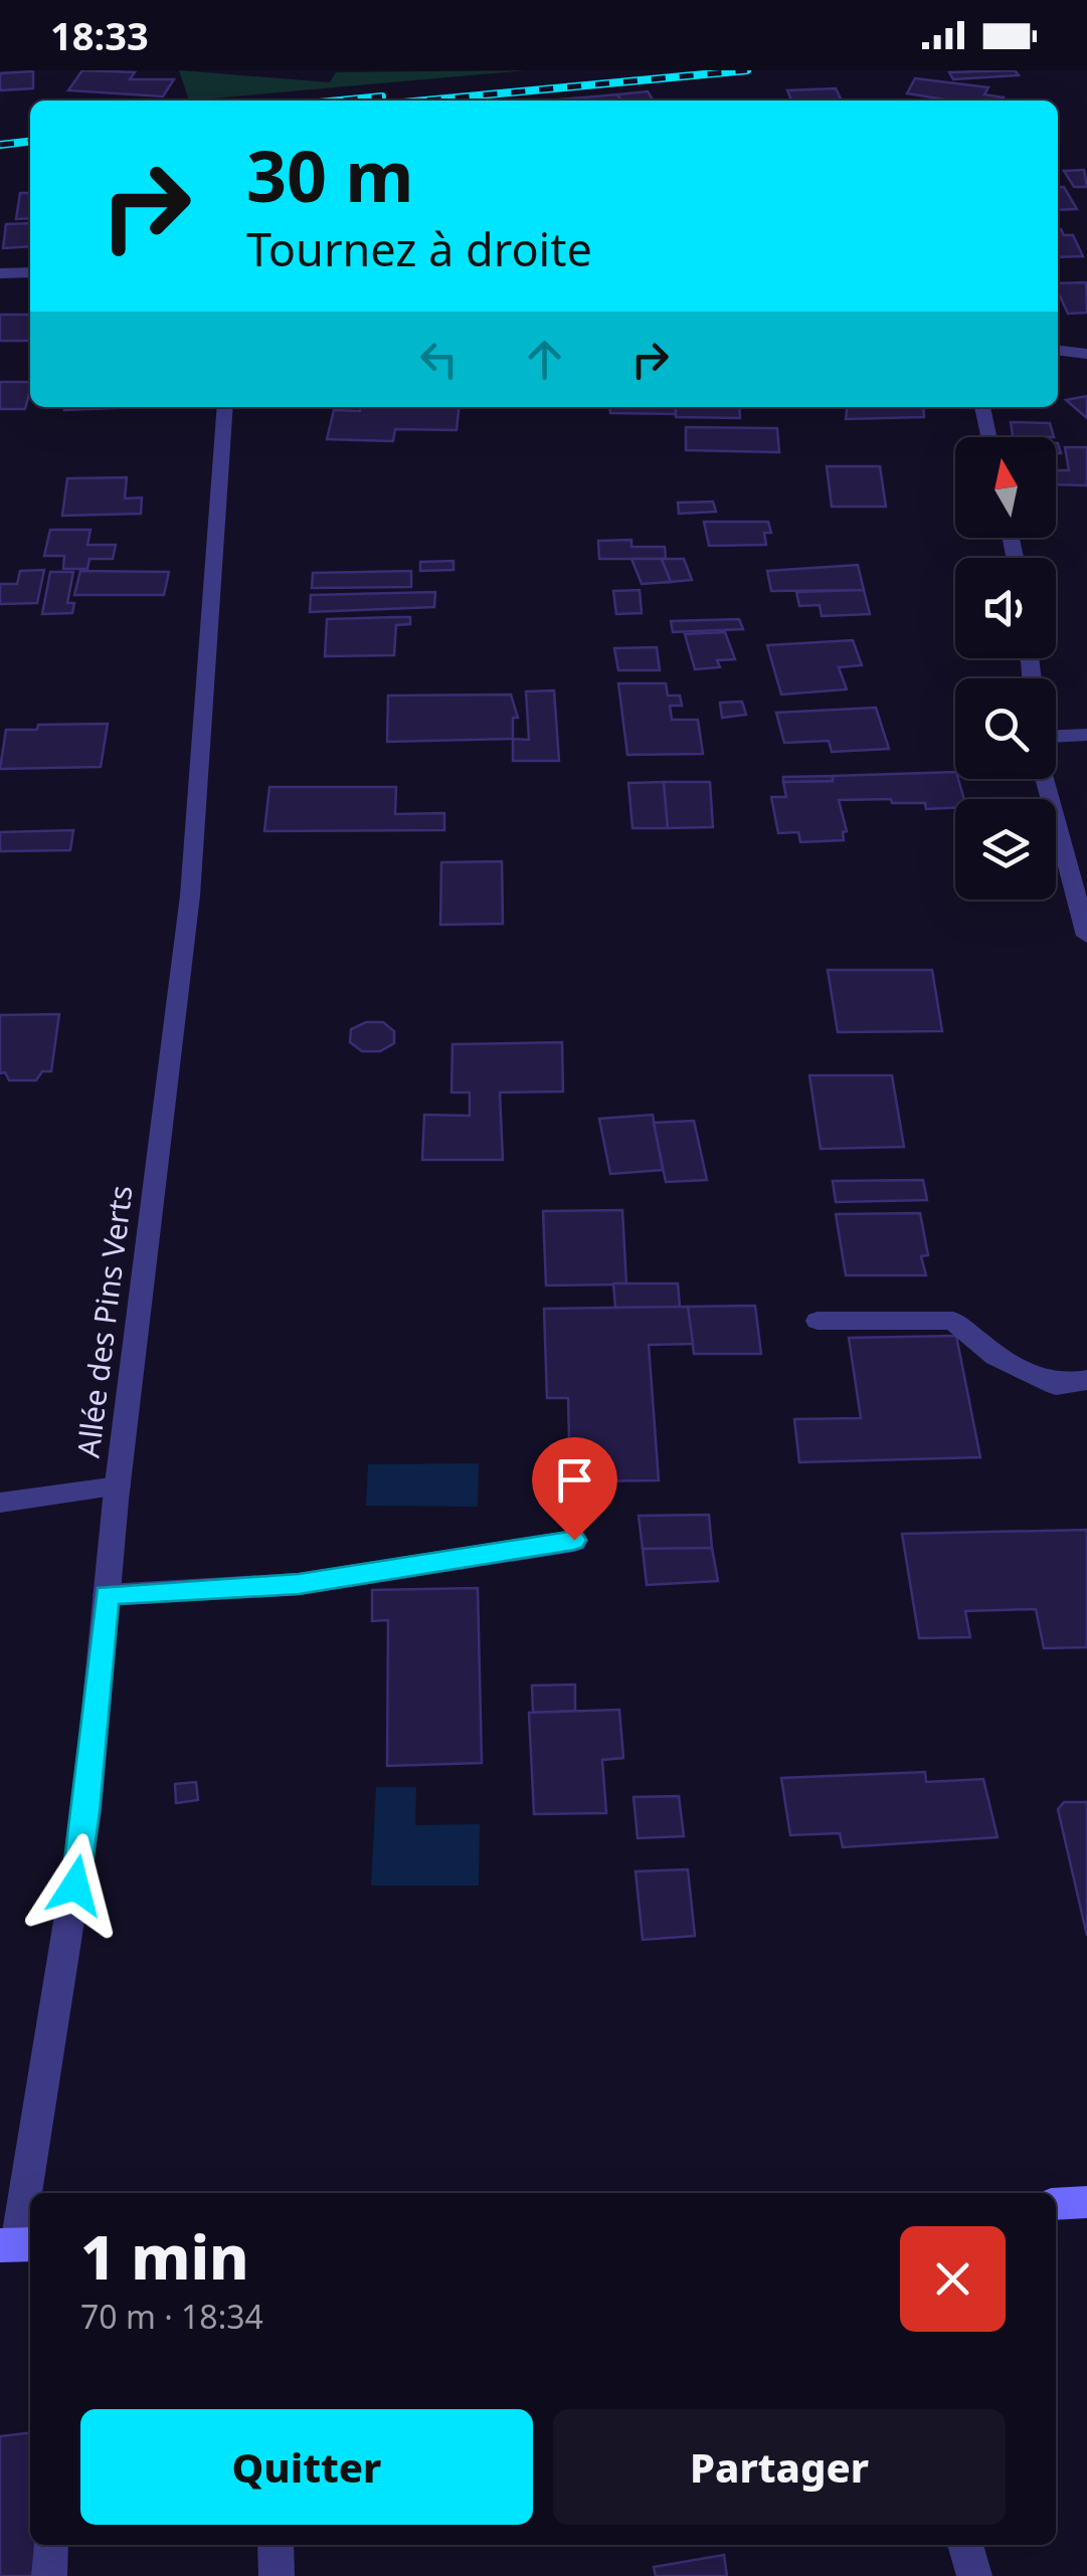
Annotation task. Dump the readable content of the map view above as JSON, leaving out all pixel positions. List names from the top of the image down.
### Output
{
  "streets": {
    "street": ["Allée des Pins Verts"]
  },
  "north": "top",
  "page": {
    "status": "18:33",
    "turn": ["30 m", "Tournez à droite"],
    "heading": ["1 min", "70 m · 18:34"],
    "buttons": ["Quitter", "Partager"]
  }
}
